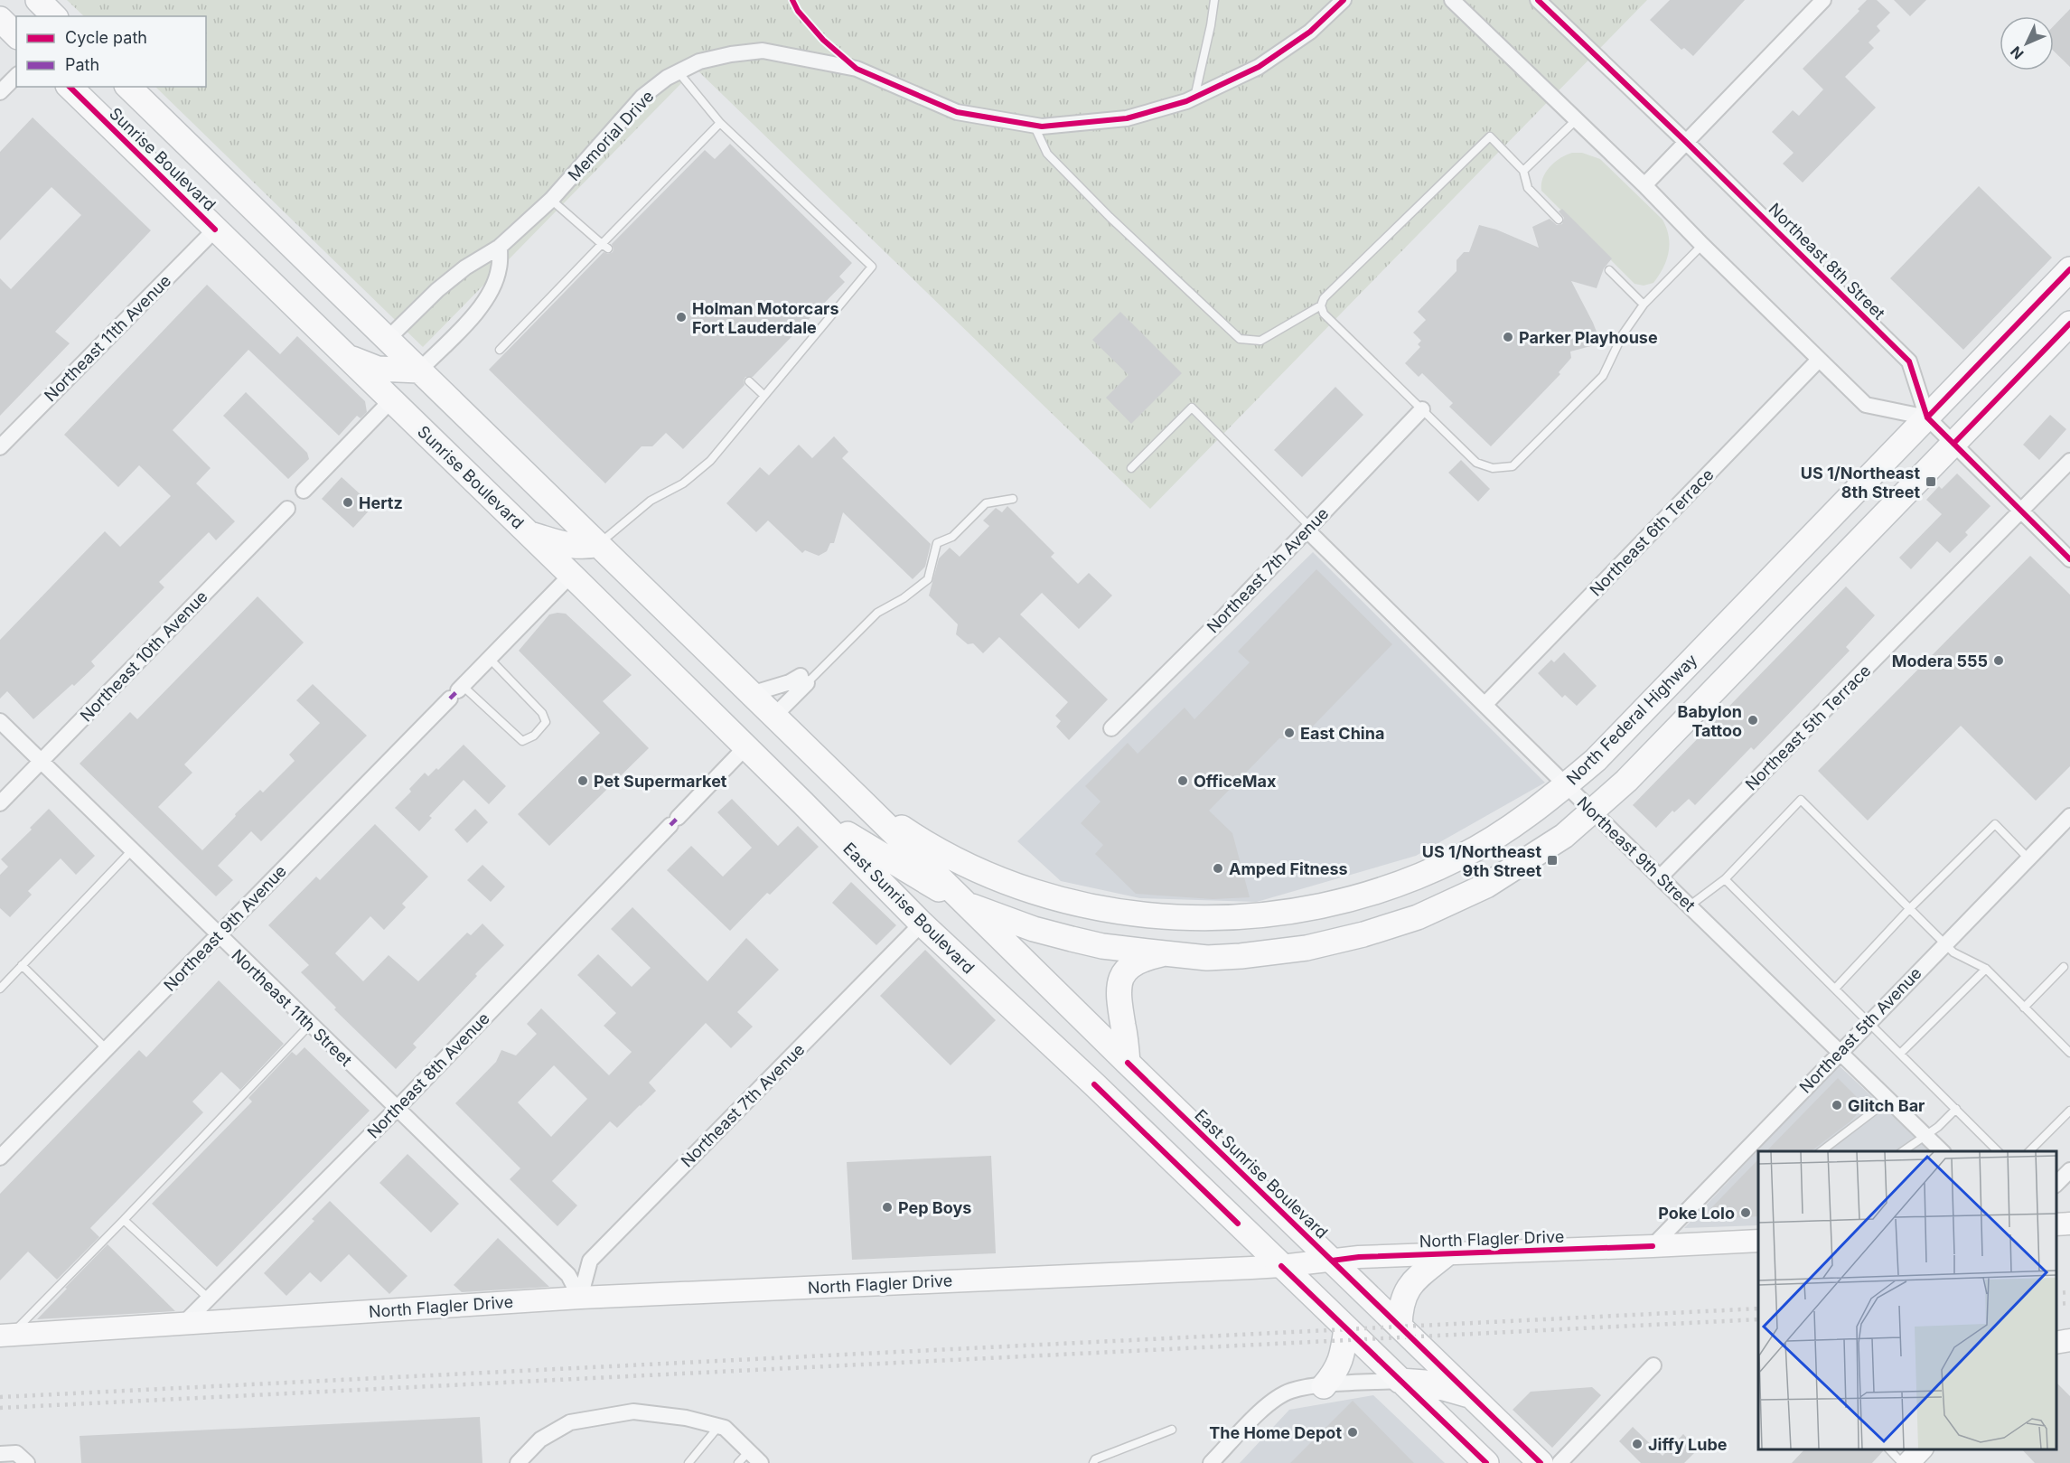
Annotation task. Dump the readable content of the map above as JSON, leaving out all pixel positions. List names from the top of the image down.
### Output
{
  "streets": {
    "main road": ["Sunrise Boulevard", "North Federal Highway", "East Sunrise Boulevard"],
    "street": [
      "Memorial Drive",
      "Northeast 8th Street",
      "Northeast 11th Avenue",
      "Northeast 6th Terrace",
      "Northeast 7th Avenue",
      "Northeast 10th Avenue",
      "Northeast 5th Terrace",
      "Northeast 9th Street",
      "Northeast 9th Avenue",
      "Northeast 11th Street",
      "Northeast 5th Avenue",
      "Northeast 8th Avenue",
      "North Flagler Drive"
    ]
  },
  "crossings": [
    ["Memorial Drive", "Sunrise Boulevard"],
    ["Sunrise Boulevard", "Northeast 11th Avenue"],
    ["Sunrise Boulevard", "North Federal Highway"],
    ["Sunrise Boulevard", "East Sunrise Boulevard"],
    ["Sunrise Boulevard", "Northeast 9th Avenue"],
    ["Sunrise Boulevard", "Northeast 8th Avenue"],
    ["Northeast 8th Street", "North Federal Highway"],
    ["Northeast 8th Street", "Northeast 5th Terrace"],
    ["Northeast 6th Terrace", "Northeast 9th Street"],
    ["Northeast 7th Avenue", "Northeast 9th Street"],
    ["Northeast 7th Avenue", "East Sunrise Boulevard"],
    ["Northeast 7th Avenue", "Northeast 11th Street"],
    ["Northeast 7th Avenue", "North Flagler Drive"],
    ["Northeast 10th Avenue", "Northeast 11th Street"],
    ["North Federal Highway", "Northeast 9th Street"],
    ["North Federal Highway", "East Sunrise Boulevard"],
    ["Northeast 5th Terrace", "Northeast 9th Street"],
    ["Northeast 9th Street", "Northeast 5th Avenue"],
    ["East Sunrise Boulevard", "North Flagler Drive"],
    ["Northeast 9th Avenue", "Northeast 11th Street"],
    ["Northeast 11th Street", "Northeast 8th Avenue"],
    ["Northeast 11th Street", "North Flagler Drive"],
    ["Northeast 5th Avenue", "North Flagler Drive"],
    ["Northeast 8th Avenue", "North Flagler Drive"]
  ],
  "places": {
    "other": [
      "Holman Motorcars Fort Lauderdale",
      "Parker Playhouse",
      "Hertz",
      "Modera 555",
      "Babylon Tattoo",
      "East China",
      "Pet Supermarket",
      "OfficeMax",
      "Amped Fitness",
      "Glitch Bar",
      "Pep Boys",
      "Poke Lolo",
      "The Home Depot",
      "Jiffy Lube"
    ],
    "transit": ["US 1/Northeast 8th Street", "US 1/Northeast 9th Street"]
  },
  "legend": ["Cycle path", "Path"],
  "north": "bottom left"
}
